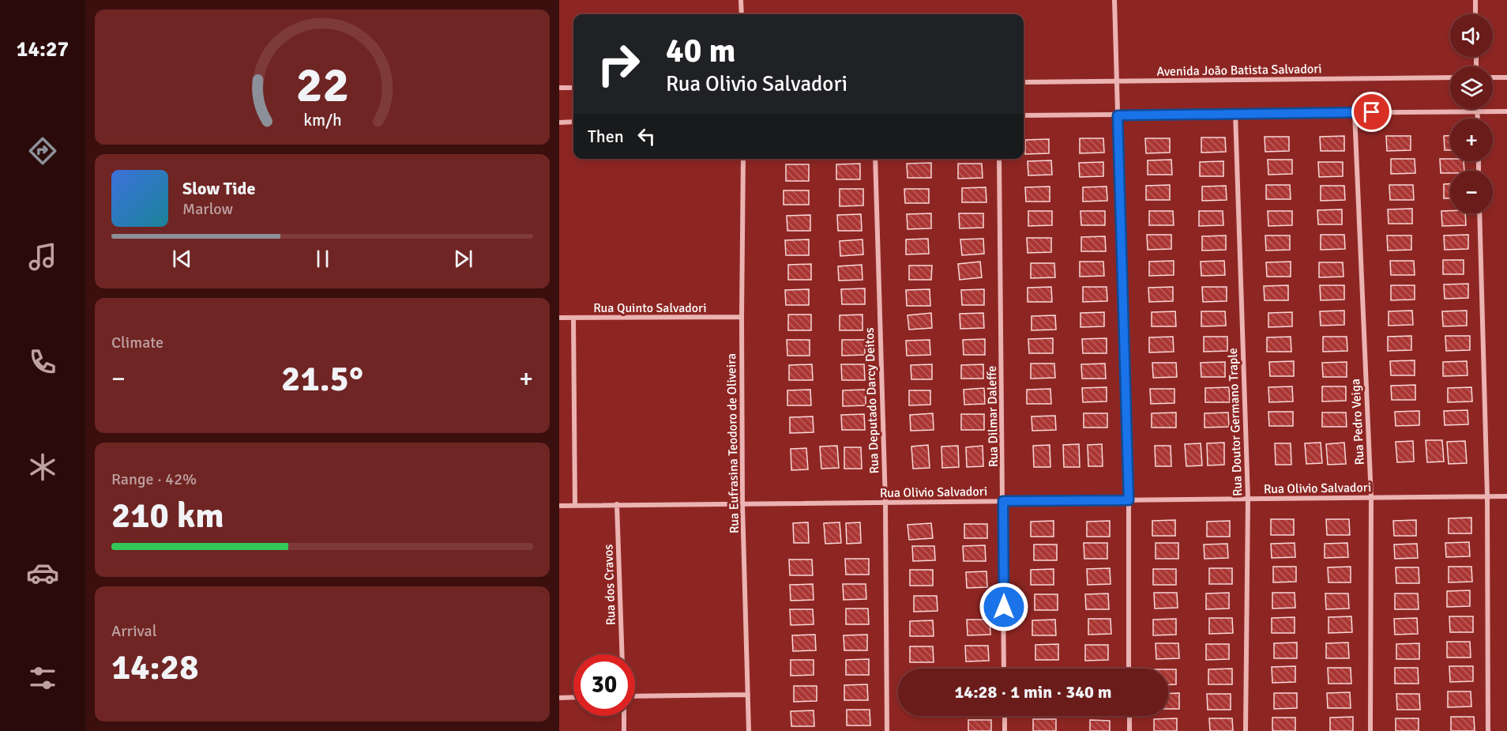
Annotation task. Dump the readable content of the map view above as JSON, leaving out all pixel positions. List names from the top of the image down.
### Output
{
  "streets": {
    "street": [
      "Avenida João Batista Salvadori",
      "Rua Quinto Salvadori",
      "Rua Deputado Darcy Deitos",
      "Rua Dilmar Daleffe",
      "Rua Doutor Germano Traple",
      "Rua Pedro Veiga",
      "Rua Eufrasina Teodoro de Oliveira",
      "Rua Olivio Salvadori",
      "Rua dos Cravos"
    ]
  },
  "crossings": [
    ["Rua Quinto Salvadori", "Rua Eufrasina Teodoro de Oliveira"],
    ["Rua Deputado Darcy Deitos", "Rua Olivio Salvadori"],
    ["Rua Dilmar Daleffe", "Rua Olivio Salvadori"],
    ["Rua Doutor Germano Traple", "Rua Olivio Salvadori"],
    ["Rua Pedro Veiga", "Rua Olivio Salvadori"],
    ["Rua Eufrasina Teodoro de Oliveira", "Rua Olivio Salvadori"],
    ["Rua Olivio Salvadori", "Rua dos Cravos"]
  ],
  "page": {
    "tabs": "14:27",
    "map_buttons": ["+", "−"],
    "turn": ["40 m", "Rua Olivio Salvadori"],
    "then": "Then",
    "song": ["Slow Tide", "Marlow"],
    "tile": [
      "Climate",
      ["Range · 42%", "210 km"],
      ["Arrival", "14:28"]
    ],
    "heat": ["−", "21.5°", "+"],
    "limit": "30",
    "trip": "14:28 · 1 min · 340 m",
    "gauge": ["22", "km/h"]
  }
}
